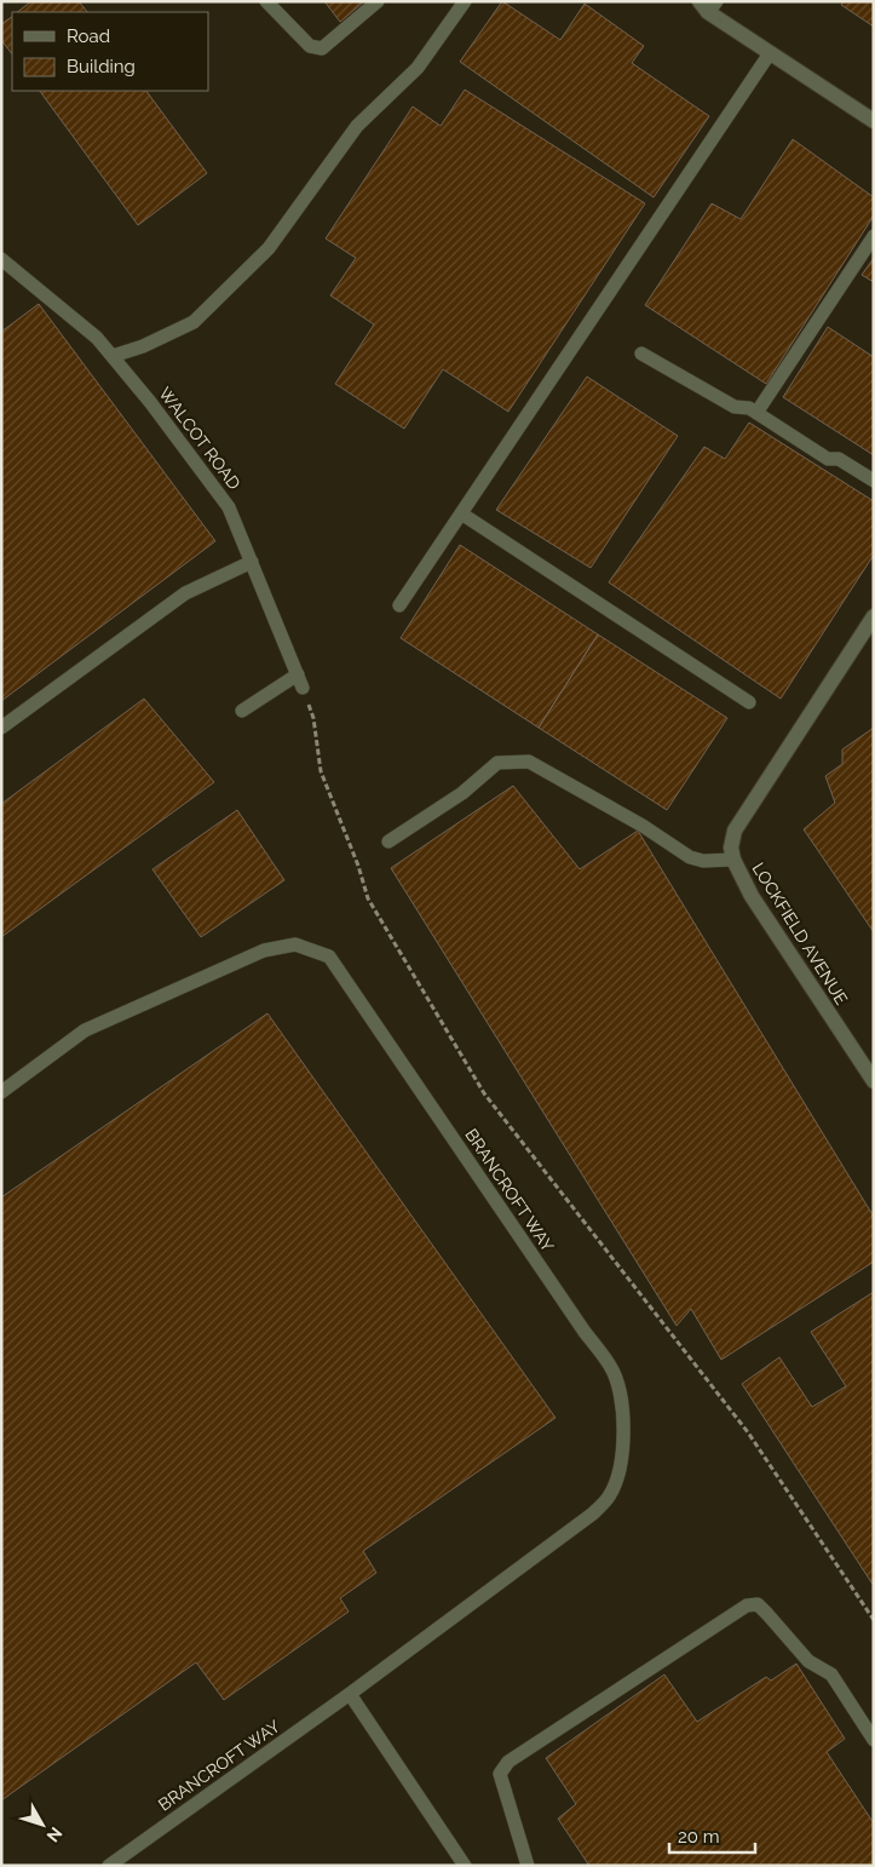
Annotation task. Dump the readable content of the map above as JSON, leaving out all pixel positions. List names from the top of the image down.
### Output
{
  "streets": {
    "street": ["LOCKFIELD AVENUE"],
    "lane": ["WALCOT ROAD", "BRANCROFT WAY"]
  },
  "legend": ["Road", "Building"],
  "scale_bar": "20 m",
  "north": "bottom right"
}
